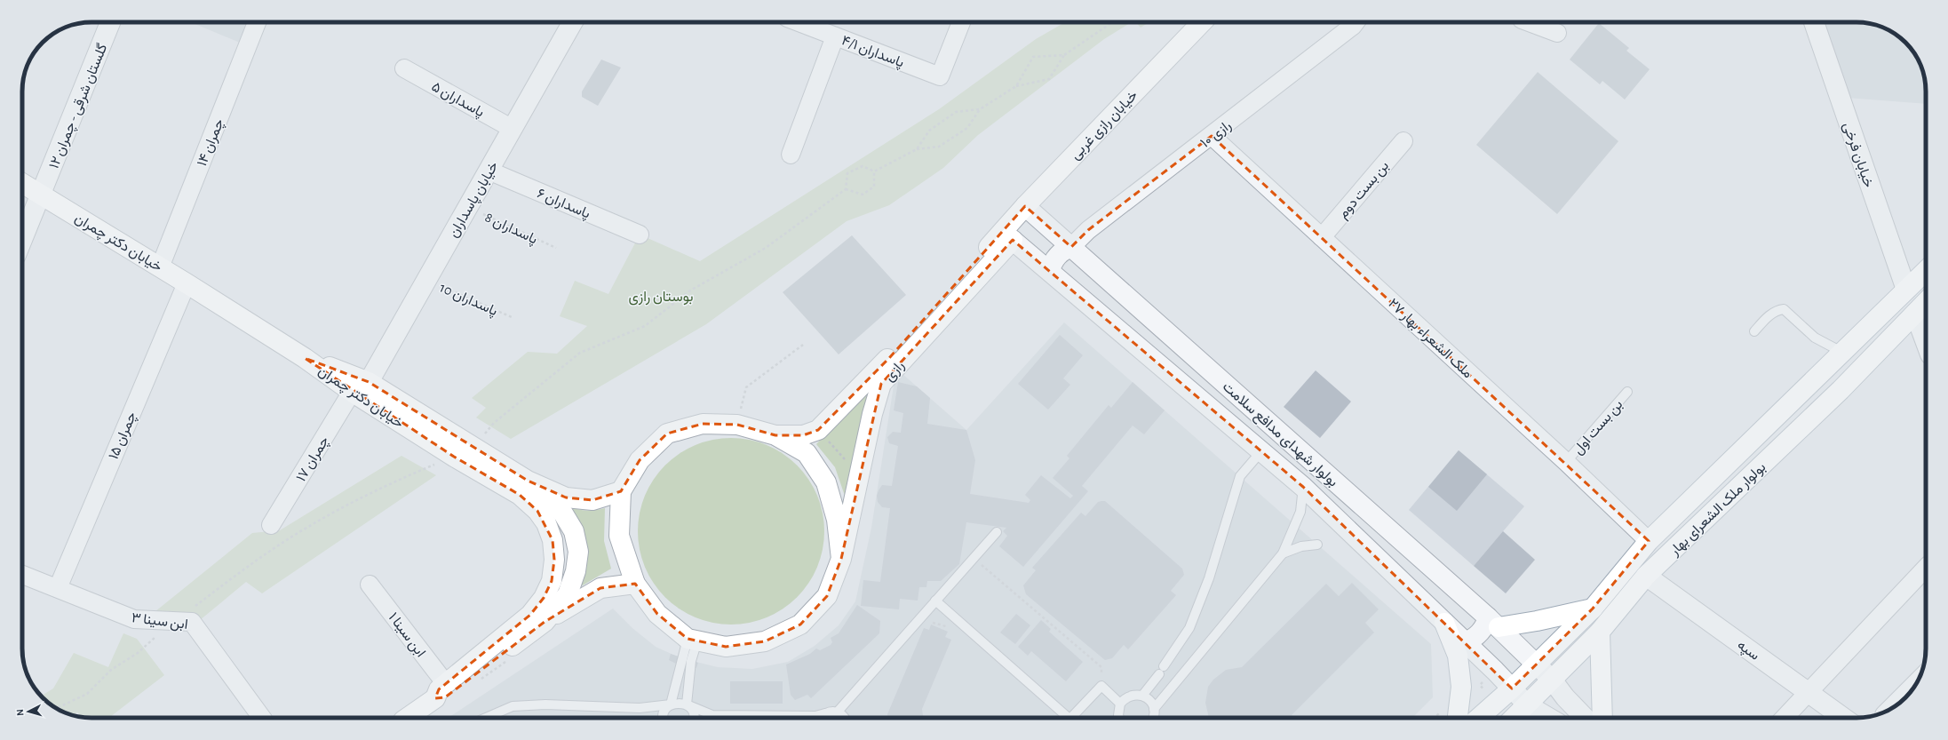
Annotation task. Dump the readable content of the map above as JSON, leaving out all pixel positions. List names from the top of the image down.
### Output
{
  "streets": {
    "main road": [
      "خیابان رازی غربی",
      "خیابان دکتر چمران",
      "رازی",
      "بولوار ملک الشعرای بهار"
    ],
    "street": [
      "پاسداران ۴/۱",
      "پاسداران ۵",
      "گلستان شرقی - چمران ۱۲",
      "رازی ۱۰",
      "چمران ۱۴",
      "خیابان فرخی",
      "بن بست دوم",
      "خیابان پاسداران",
      "پاسداران ۶",
      "ملک الشعراء بهار ۲۷",
      "بولوار شهدای مدافع سلامت",
      "چمران ۱۵",
      "چمران ۱۷",
      "ابن سینا ۳",
      "ابن سینا ۱",
      "سپه"
    ],
    "lane": ["بن بست اول"],
    "path": ["پاسداران 8", "پاسداران 10"]
  },
  "crossings": [
    ["پاسداران ۵", "خیابان پاسداران"],
    ["گلستان شرقی - چمران ۱۲", "خیابان دکتر چمران"],
    ["خیابان رازی غربی", "رازی"],
    ["خیابان رازی غربی", "بولوار شهدای مدافع سلامت"],
    ["رازی ۱۰", "ملک الشعراء بهار ۲۷"],
    ["رازی ۱۰", "بولوار شهدای مدافع سلامت"],
    ["چمران ۱۴", "خیابان دکتر چمران"],
    ["خیابان فرخی", "بولوار ملک الشعرای بهار"],
    ["بن بست دوم", "ملک الشعراء بهار ۲۷"],
    ["خیابان پاسداران", "پاسداران ۶"],
    ["خیابان پاسداران", "پاسداران 8"],
    ["خیابان پاسداران", "پاسداران 10"],
    ["خیابان دکتر چمران", "چمران ۱۵"],
    ["خیابان دکتر چمران", "چمران ۱۷"],
    ["خیابان دکتر چمران", "ابن سینا ۱"],
    ["ملک الشعراء بهار ۲۷", "بن بست اول"],
    ["ملک الشعراء بهار ۲۷", "بولوار ملک الشعرای بهار"],
    ["رازی", "بولوار شهدای مدافع سلامت"],
    ["بولوار شهدای مدافع سلامت", "بولوار ملک الشعرای بهار"],
    ["چمران ۱۵", "ابن سینا ۳"],
    ["بولوار ملک الشعرای بهار", "سپه"]
  ],
  "parks": ["بوستان رازی"],
  "north": "left"
}
